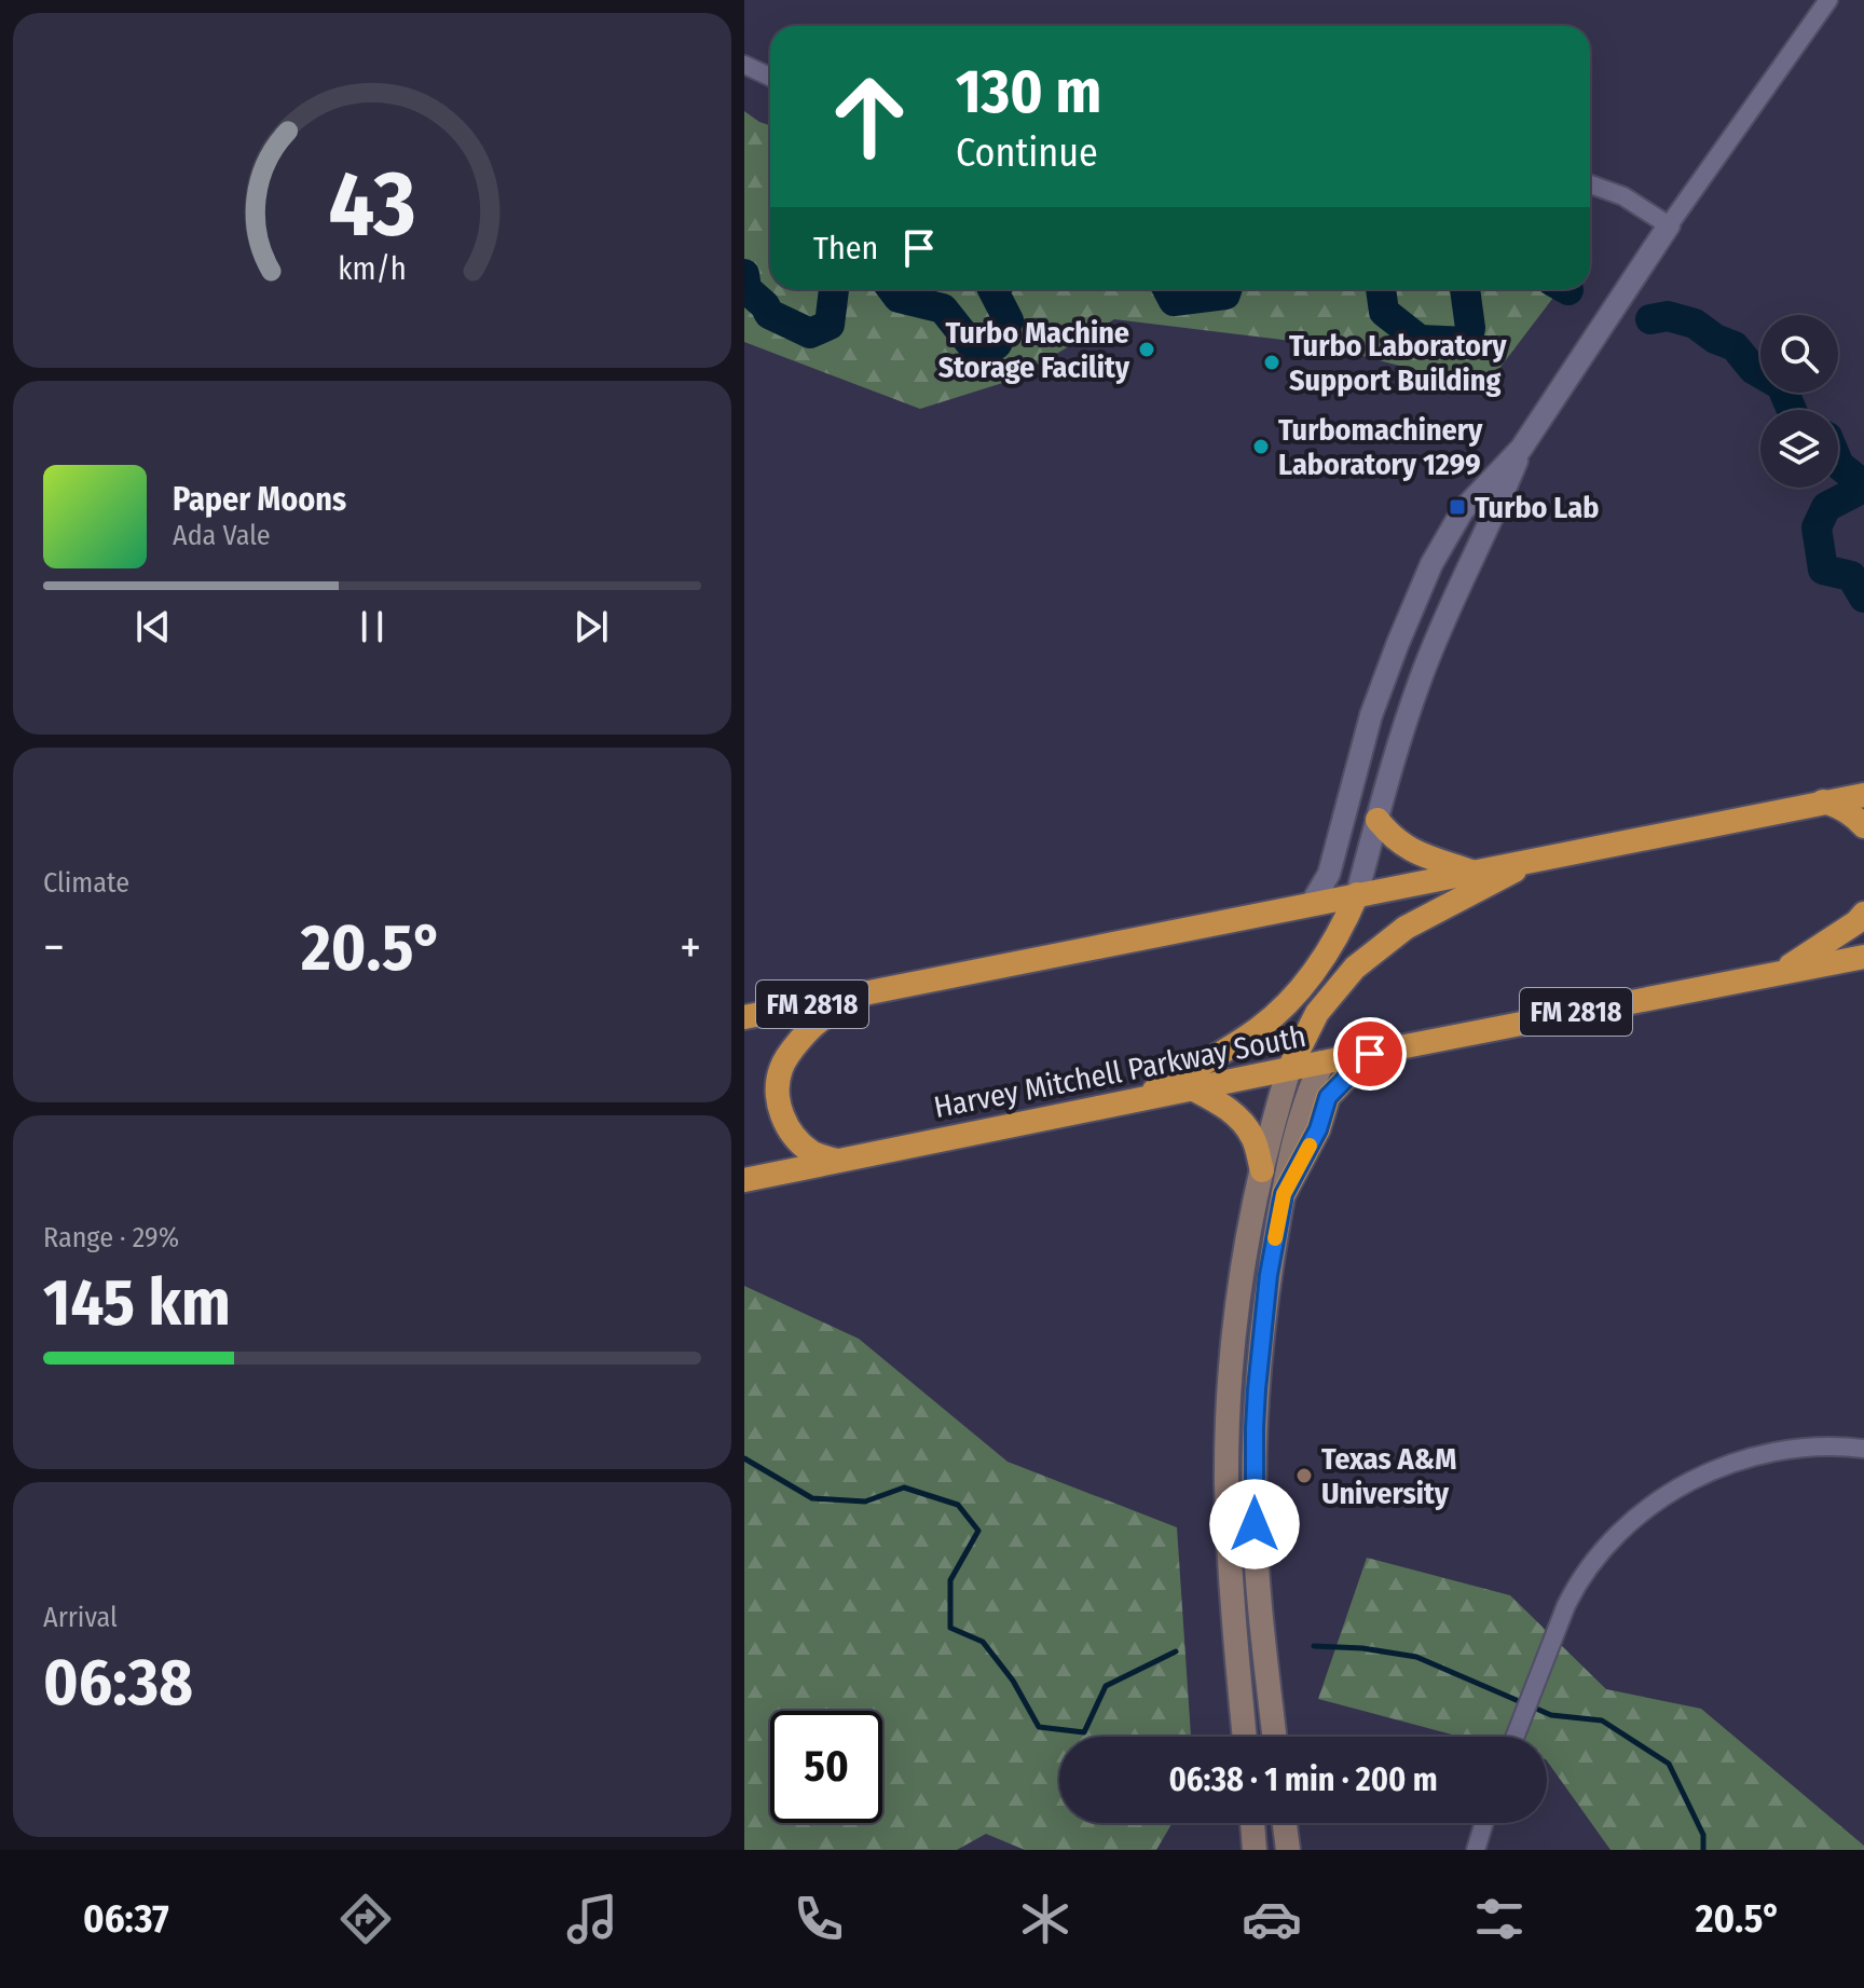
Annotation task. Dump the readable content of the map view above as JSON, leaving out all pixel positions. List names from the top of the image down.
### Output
{
  "streets": {
    "highway": ["FM 2818", "Harvey Mitchell Parkway South"]
  },
  "places": {
    "other": [
      "Turbo Machine Storage Facility",
      "Turbo Laboratory Support Building",
      "Turbomachinery Laboratory 1299",
      "Texas A&M University"
    ],
    "transit": ["Turbo Lab"]
  },
  "page": {
    "turn": ["130 m", "Continue"],
    "then": "Then",
    "song": ["Paper Moons", "Ada Vale"],
    "tile": [
      "Climate",
      ["Range · 29%", "145 km"],
      ["Arrival", "06:38"]
    ],
    "heat": ["−", "20.5°", "+"],
    "limit": "50",
    "trip": "06:38 · 1 min · 200 m",
    "tabs": ["06:37", "20.5°"],
    "gauge": ["43", "km/h"]
  }
}
